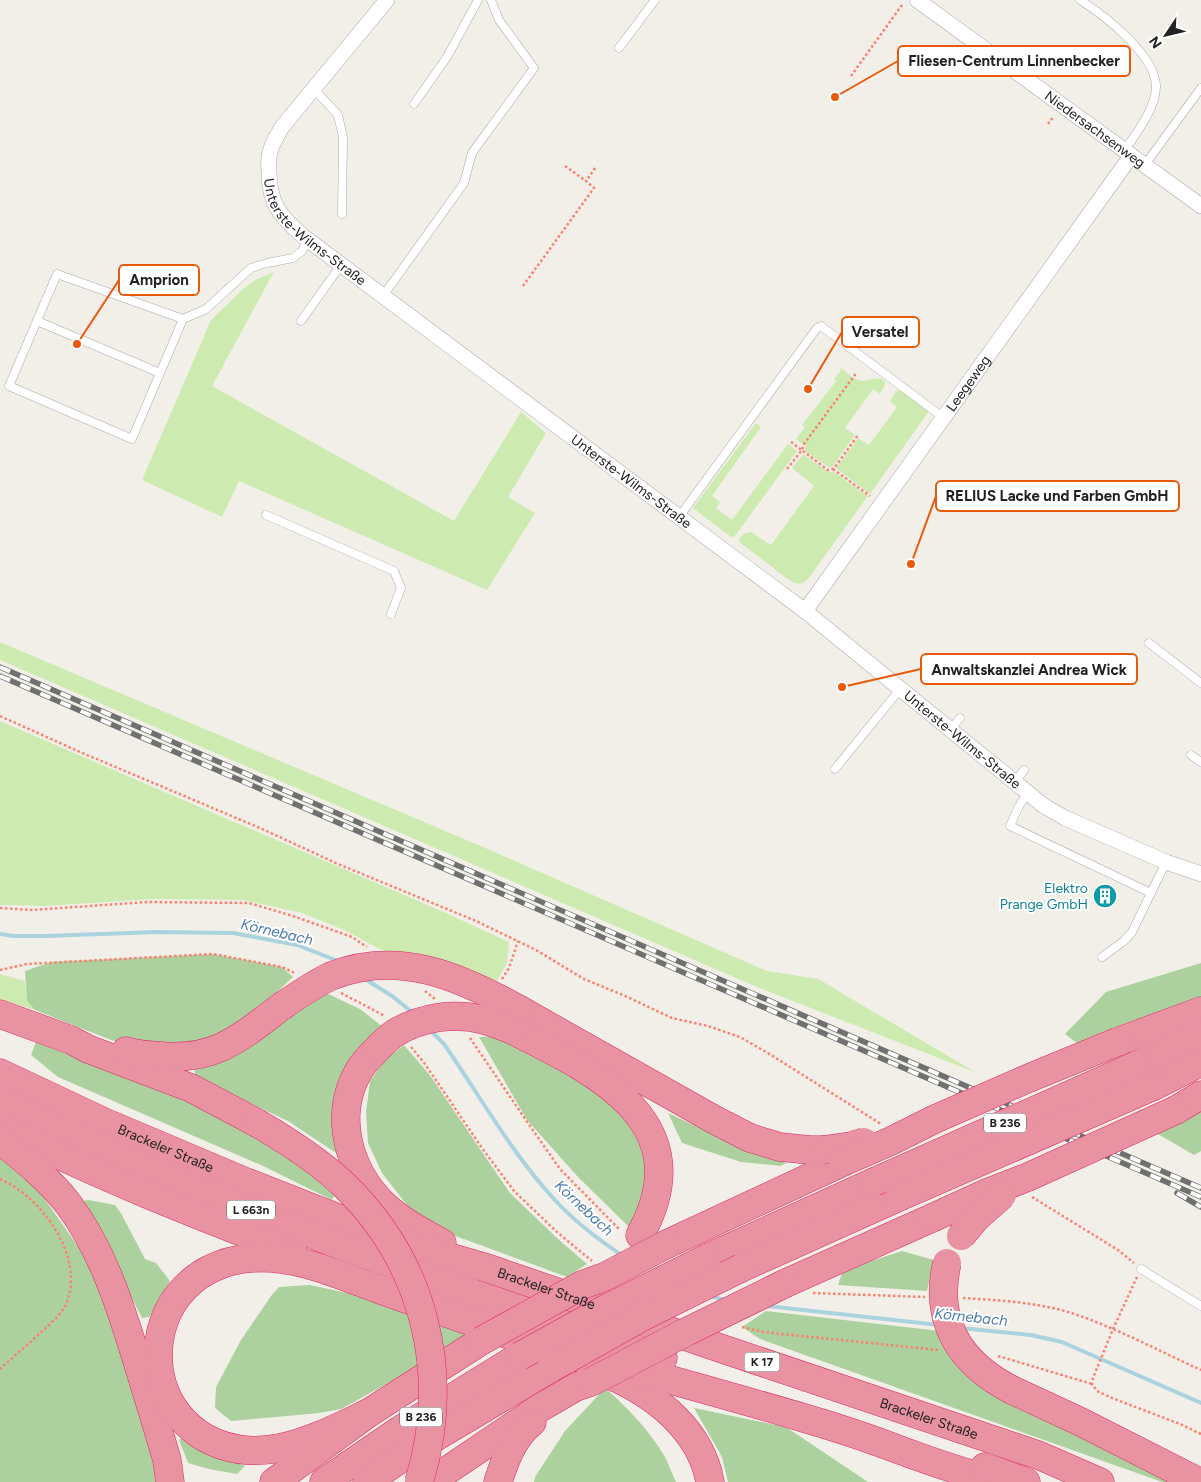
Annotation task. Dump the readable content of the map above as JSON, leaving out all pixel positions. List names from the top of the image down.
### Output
{
  "streets": {
    "highway": [
      "B 236",
      "Brackeler Straße",
      "L 663n",
      "K 17"
    ],
    "street": ["Niedersachsenweg", "Unterste-Wilms-Straße", "Leegeweg"]
  },
  "crossings": [
    ["Niedersachsenweg", "Leegeweg"],
    ["Unterste-Wilms-Straße", "Leegeweg"]
  ],
  "water": ["Körnebach"],
  "places": {
    "other": [
      "Fliesen-Centrum Linnenbecker",
      "Amprion",
      "Versatel",
      "RELIUS Lacke und Farben GmbH",
      "Anwaltskanzlei Andrea Wick"
    ],
    "building": ["Elektro Prange GmbH"]
  },
  "north": "bottom left"
}
